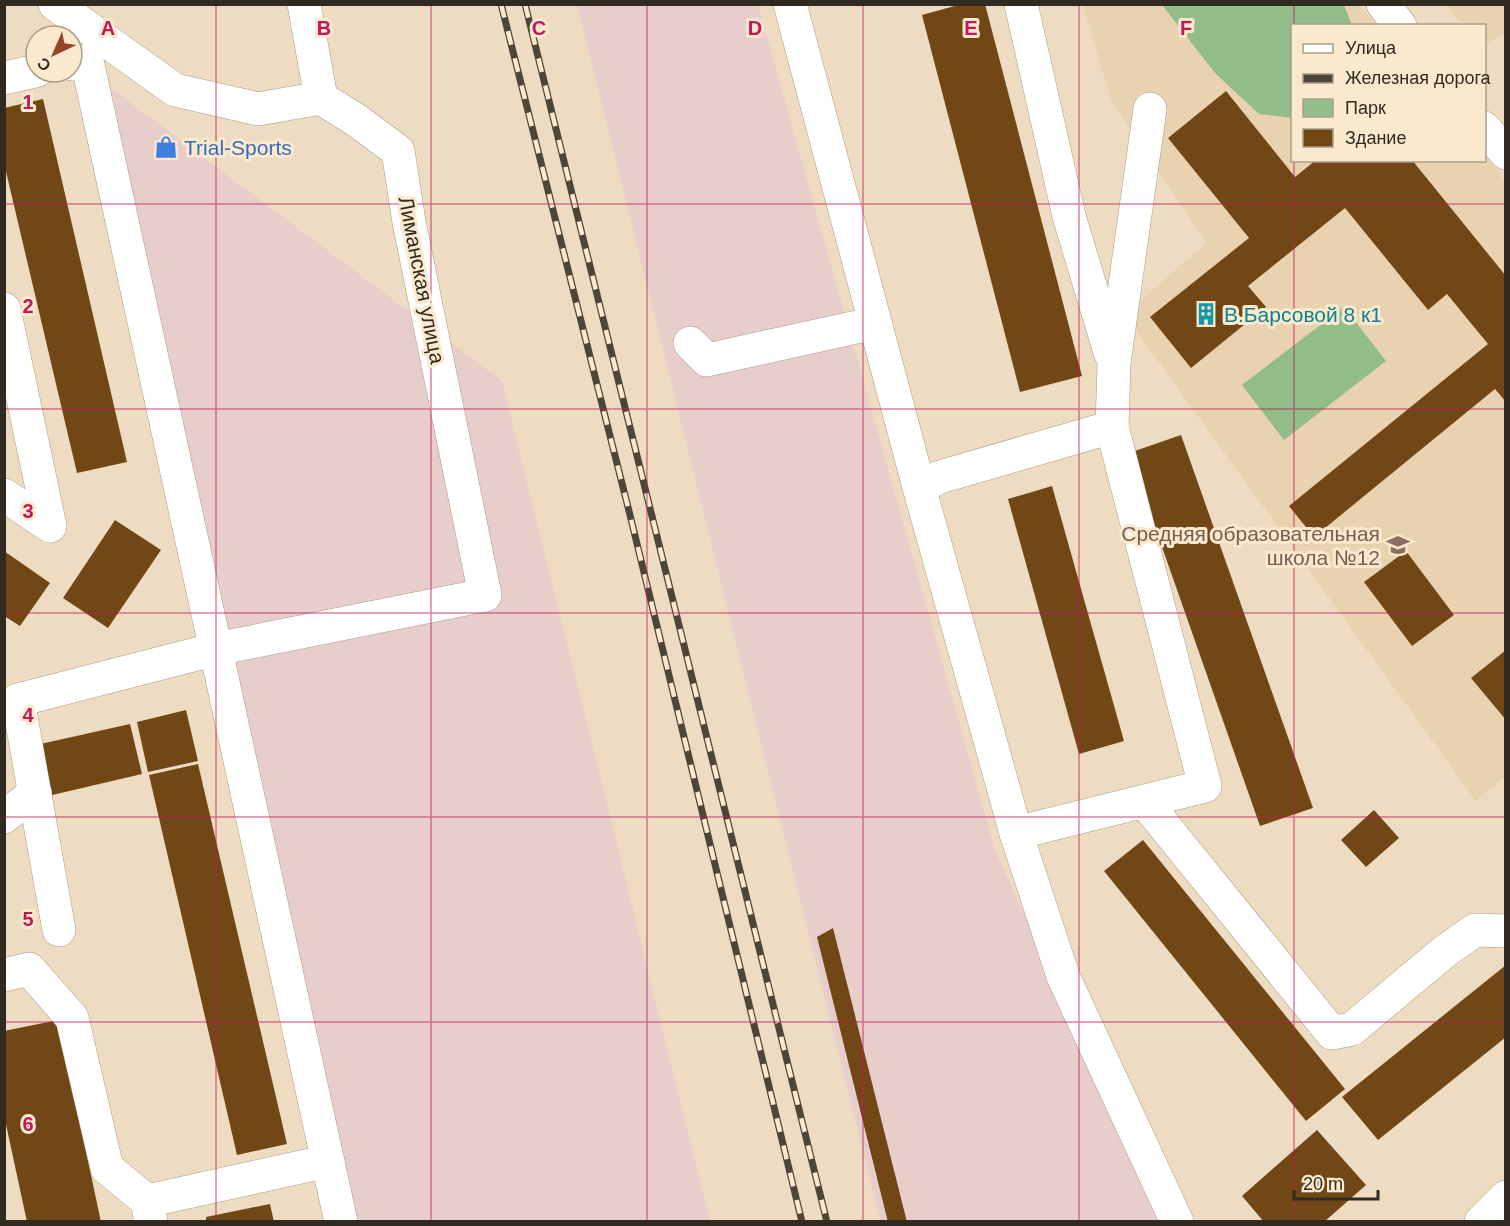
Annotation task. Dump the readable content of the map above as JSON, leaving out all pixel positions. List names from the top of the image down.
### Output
{
  "streets": {
    "street": ["Лиманская улица"]
  },
  "places": {
    "shop": ["Trial-Sports"],
    "building": ["В.Барсовой 8 к1"],
    "school or university": ["Средняя образовательная школа №12"]
  },
  "legend": [
    "Улица",
    "Железная дорога",
    "Парк",
    "Здание"
  ],
  "scale_bar": "20 m",
  "north": "bottom left",
  "grid": {
    "columns": [
      "A",
      "B",
      "C",
      "D",
      "E",
      "F"
    ],
    "rows": [
      "1",
      "2",
      "3",
      "4",
      "5",
      "6"
    ]
  }
}
